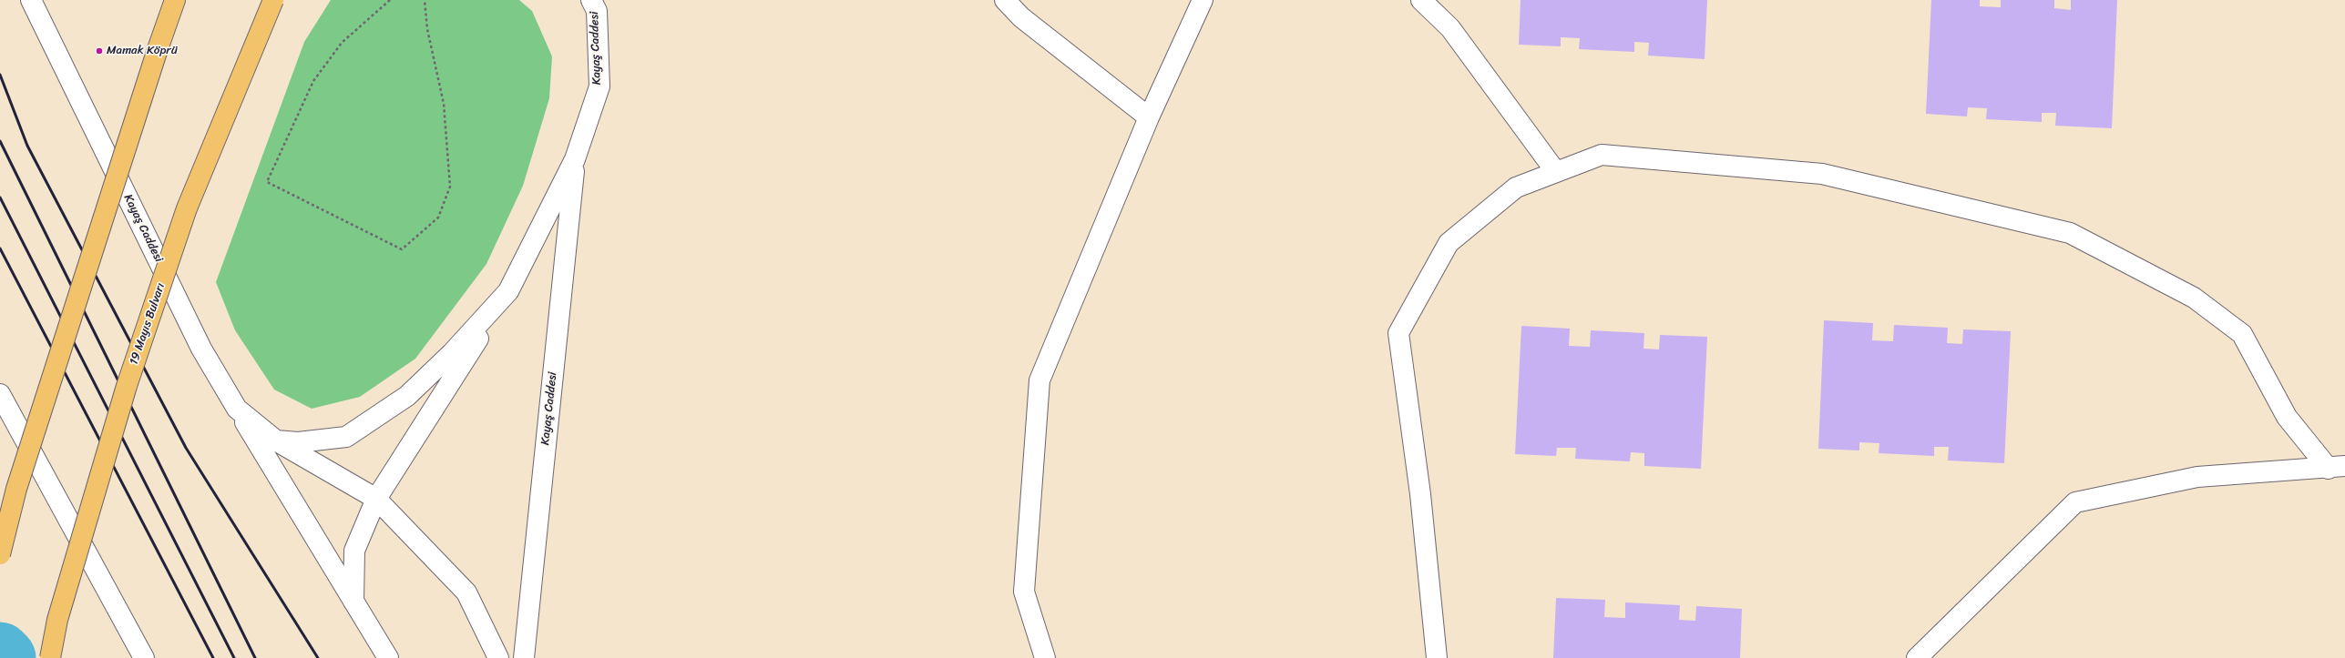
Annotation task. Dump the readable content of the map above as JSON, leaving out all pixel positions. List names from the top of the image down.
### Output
{
  "streets": {
    "highway": ["19 Mayıs Bulvarı"],
    "street": ["Kayaş Caddesi"]
  },
  "places": ["Mamak Köprü"]
}
